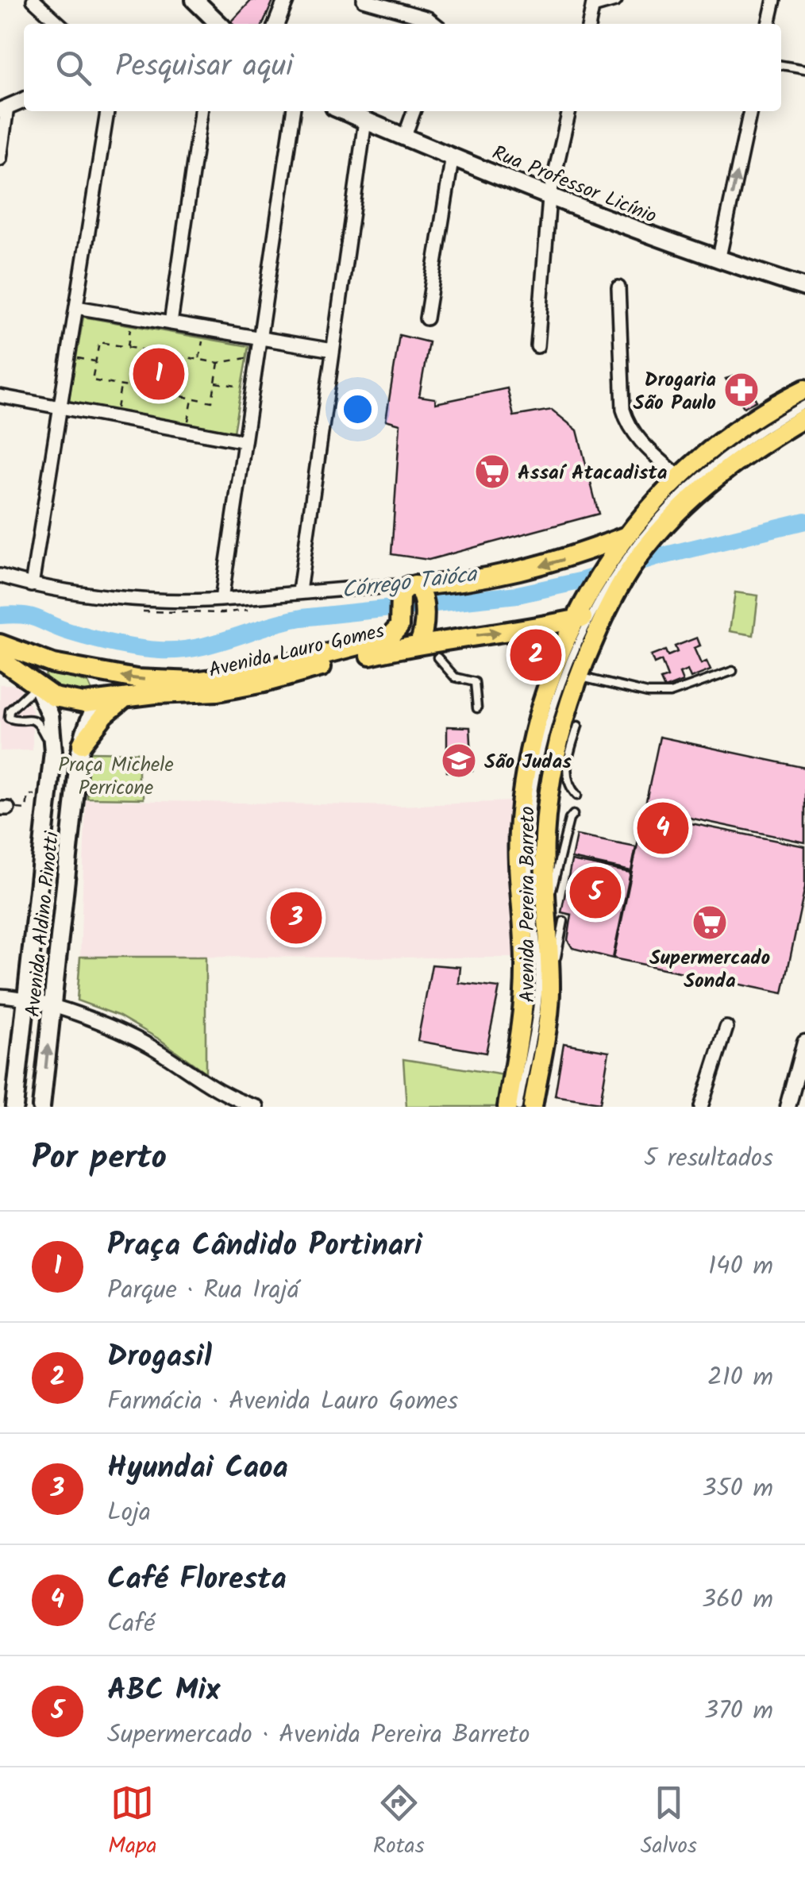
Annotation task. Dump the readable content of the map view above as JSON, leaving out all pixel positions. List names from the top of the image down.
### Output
{
  "streets": {
    "main road": [
      "Rua Professor Licínio",
      "Avenida Lauro Gomes",
      "Avenida Pereira Barreto",
      "Avenida Aldino Pinotti"
    ]
  },
  "crossings": [
    ["Avenida Lauro Gomes", "Avenida Pereira Barreto"],
    ["Avenida Lauro Gomes", "Avenida Aldino Pinotti"]
  ],
  "water": ["Córrego Taióca"],
  "parks": ["Praça Michele Perricone"],
  "places": {
    "pharmacy": ["Drogaria São Paulo"],
    "supermarket": ["Assaí Atacadista", "Supermercado Sonda"],
    "school or university": ["São Judas"]
  },
  "page": {
    "search": "Pesquisar aqui",
    "pins": [
      "1",
      "2",
      "4",
      "5",
      "3"
    ],
    "heading": ["Por perto", "5 resultados"],
    "list": [
      {
        "mark": "1",
        "name": "Praça Cândido Portinari",
        "note": "Parque · Rua Irajá",
        "value": "140 m"
      },
      {
        "mark": "2",
        "name": "Drogasil",
        "note": "Farmácia · Avenida Lauro Gomes",
        "value": "210 m"
      },
      {
        "mark": "3",
        "name": "Hyundai Caoa",
        "note": "Loja",
        "value": "350 m"
      },
      {
        "mark": "4",
        "name": "Café Floresta",
        "note": "Café",
        "value": "360 m"
      },
      {
        "mark": "5",
        "name": "ABC Mix",
        "note": "Supermercado · Avenida Pereira Barreto",
        "value": "370 m"
      }
    ],
    "nav": ["Mapa", "Rotas", "Salvos"]
  }
}
